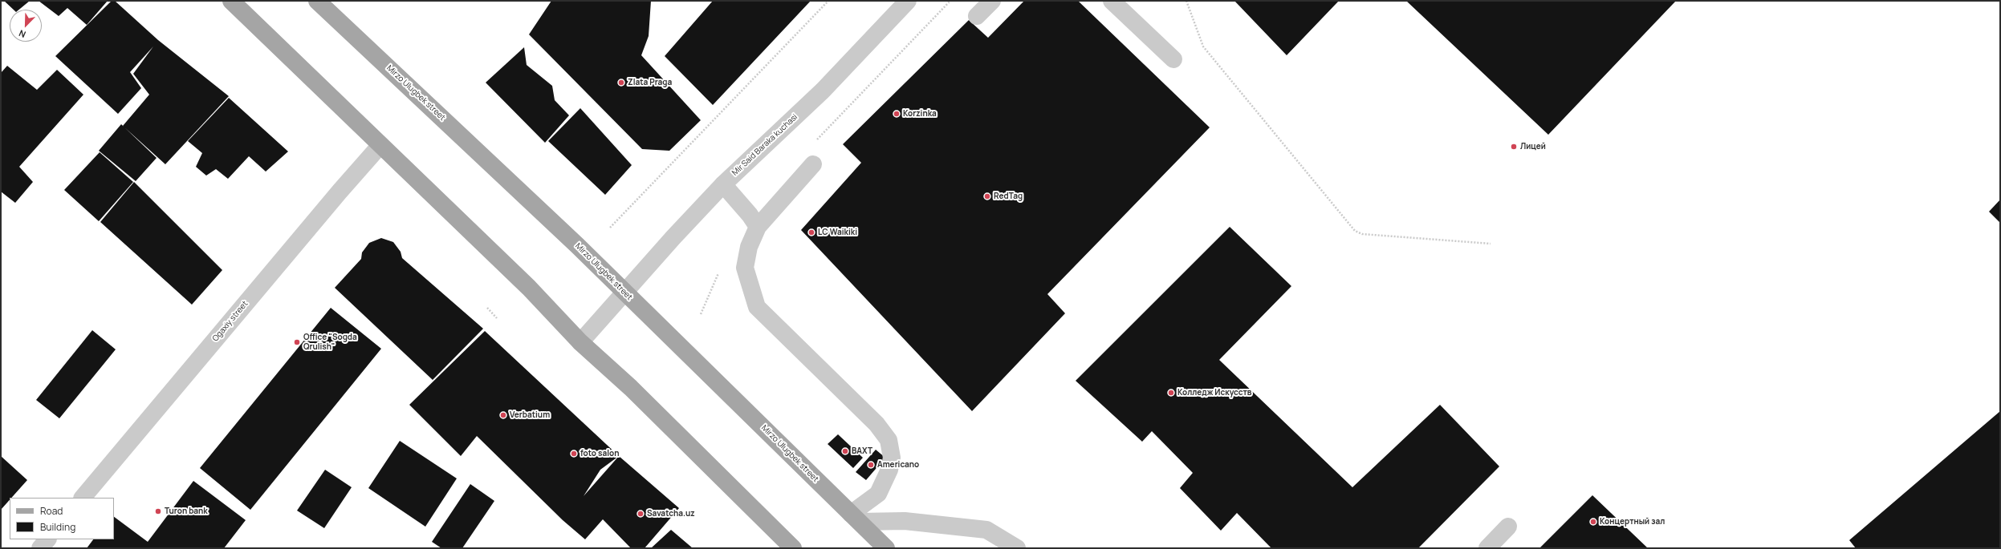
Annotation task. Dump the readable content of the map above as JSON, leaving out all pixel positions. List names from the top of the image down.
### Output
{
  "streets": {
    "main road": ["Mirzo Ulugbek street"],
    "street": ["Mir Said Baraka kuchasi", "Ogaxiy street"]
  },
  "crossings": [
    ["Mirzo Ulugbek street", "Mir Said Baraka kuchasi"]
  ],
  "places": [
    "Zlata Praga",
    "Korzinka",
    "Лицей",
    "RedTag",
    "LC Waikiki",
    "Office \"Sogda Qrulish\"",
    "Колледж Искусств",
    "Verbatium",
    "BAXT",
    "foto salon",
    "Americano",
    "Turon bank",
    "Savatcha.uz",
    "Концертный зал"
  ],
  "legend": ["Road", "Building"],
  "north": "bottom left"
}
